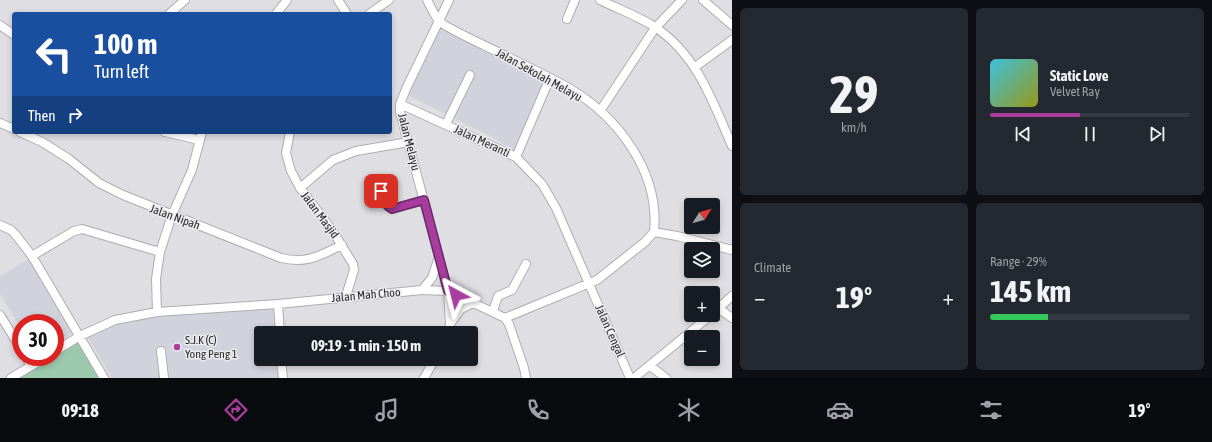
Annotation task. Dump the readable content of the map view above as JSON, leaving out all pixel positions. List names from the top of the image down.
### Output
{
  "streets": {
    "street": [
      "Jalan Sekolah Melayu",
      "Jalan Meranti",
      "Jalan Melayu",
      "Jalan Masjid",
      "Jalan Nipah",
      "Jalan Mah Choo",
      "Jalan Cengal"
    ]
  },
  "crossings": [
    ["Jalan Sekolah Melayu", "Jalan Melayu"],
    ["Jalan Meranti", "Jalan Melayu"],
    ["Jalan Meranti", "Jalan Cengal"],
    ["Jalan Melayu", "Jalan Mah Choo"],
    ["Jalan Masjid", "Jalan Nipah"],
    ["Jalan Masjid", "Jalan Mah Choo"]
  ],
  "places": ["S.J.K (C) Yong Peng 1"],
  "north": "top right",
  "page": {
    "tile": [
      ["29", "km/h"],
      "Climate",
      ["Range · 29%", "145 km"]
    ],
    "turn": ["100 m", "Turn left"],
    "song": ["Static Love", "Velvet Ray"],
    "then": "Then",
    "map_buttons": ["+", "−"],
    "heat": ["−", "19°", "+"],
    "limit": "30",
    "trip": "09:19 · 1 min · 150 m",
    "tabs": ["09:18", "19°"]
  }
}
